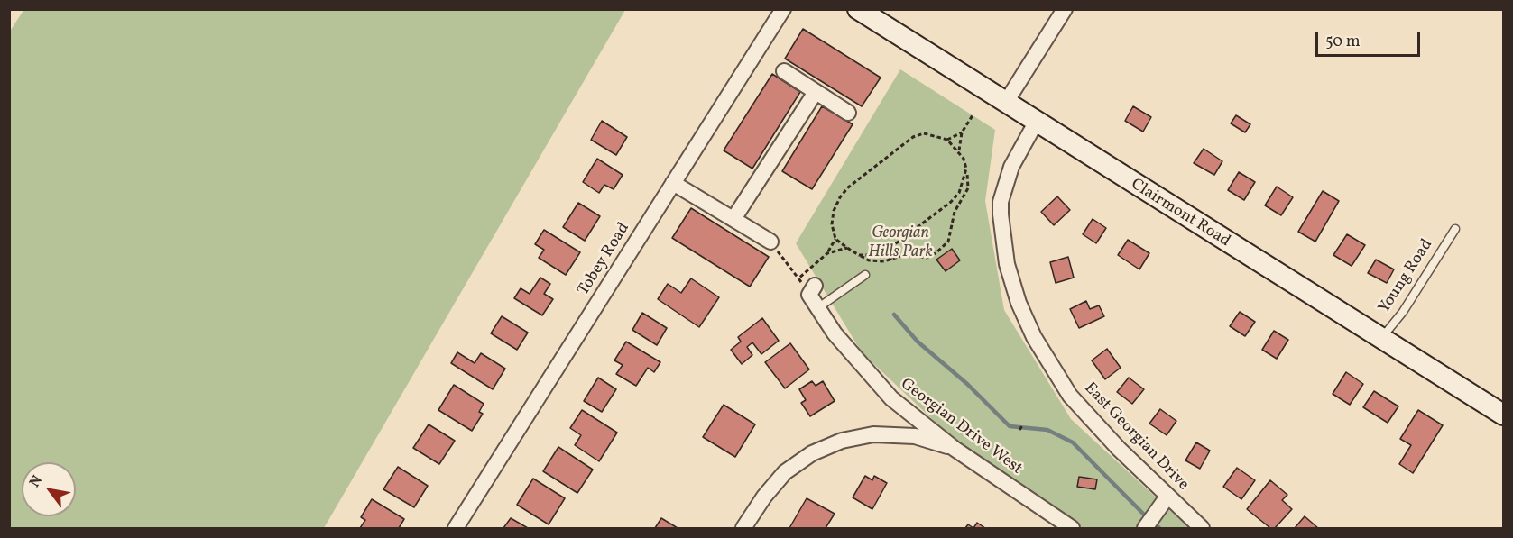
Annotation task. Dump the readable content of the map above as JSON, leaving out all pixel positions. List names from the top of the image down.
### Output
{
  "streets": {
    "main road": ["Clairmont Road"],
    "street": ["Tobey Road", "Georgian Drive West", "East Georgian Drive"],
    "lane": ["Young Road"]
  },
  "crossings": [
    ["Clairmont Road", "Young Road"],
    ["Clairmont Road", "East Georgian Drive"]
  ],
  "parks": ["Georgian Hills Park"],
  "scale_bar": "50 m",
  "north": "top left"
}
